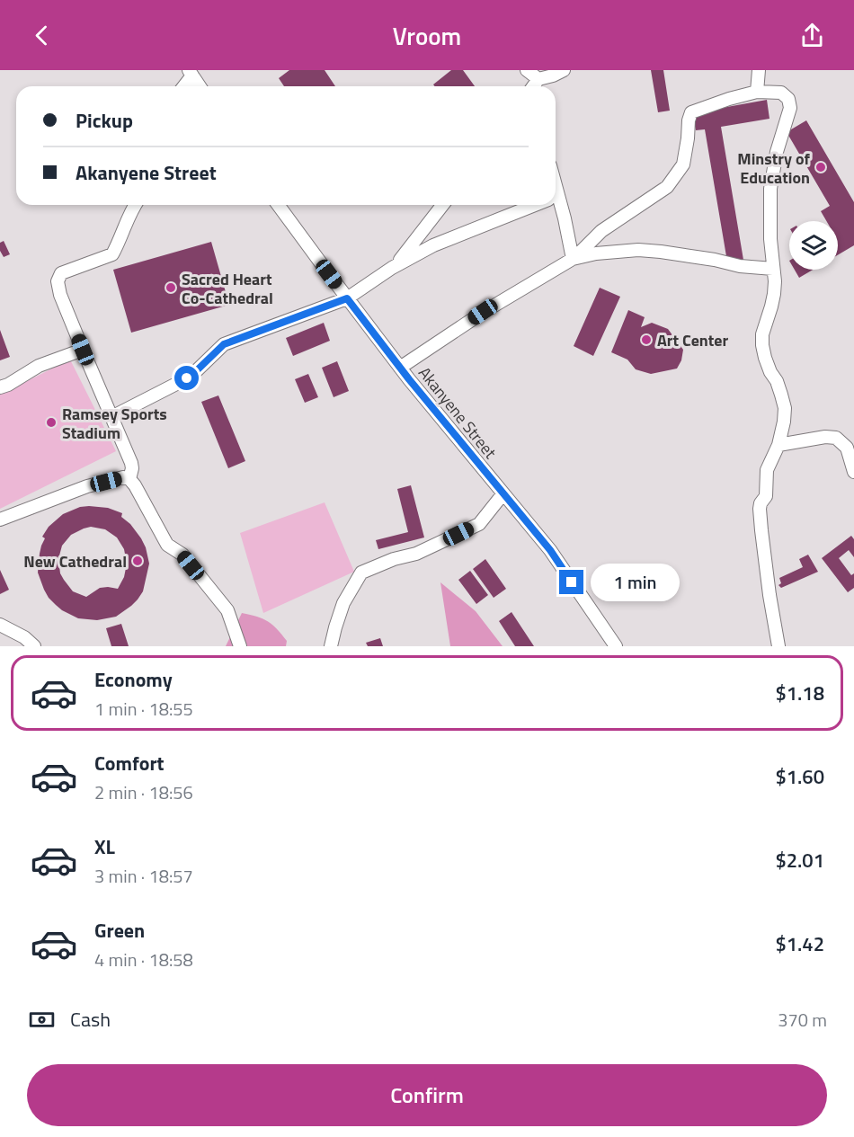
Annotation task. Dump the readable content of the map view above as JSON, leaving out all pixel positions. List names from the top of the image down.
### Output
{
  "streets": {
    "street": ["Akanyene Street"]
  },
  "places": [
    "Minstry of Education",
    "Sacred Heart Co-Cathedral",
    "Art Center",
    "Ramsey Sports Stadium",
    "New Cathedral"
  ],
  "page": {
    "header": "Vroom",
    "banner": ["Pickup", "Akanyene Street"],
    "bubble": "1 min",
    "list": [
      {
        "name": "Economy",
        "note": "1 min · 18:55",
        "value": "$1.18"
      },
      {
        "name": "Comfort",
        "note": "2 min · 18:56",
        "value": "$1.60"
      },
      {
        "name": "XL",
        "note": "3 min · 18:57",
        "value": "$2.01"
      },
      {
        "name": "Green",
        "note": "4 min · 18:58",
        "value": "$1.42"
      }
    ],
    "pay": ["Cash", "370 m"],
    "buttons": "Confirm"
  }
}
